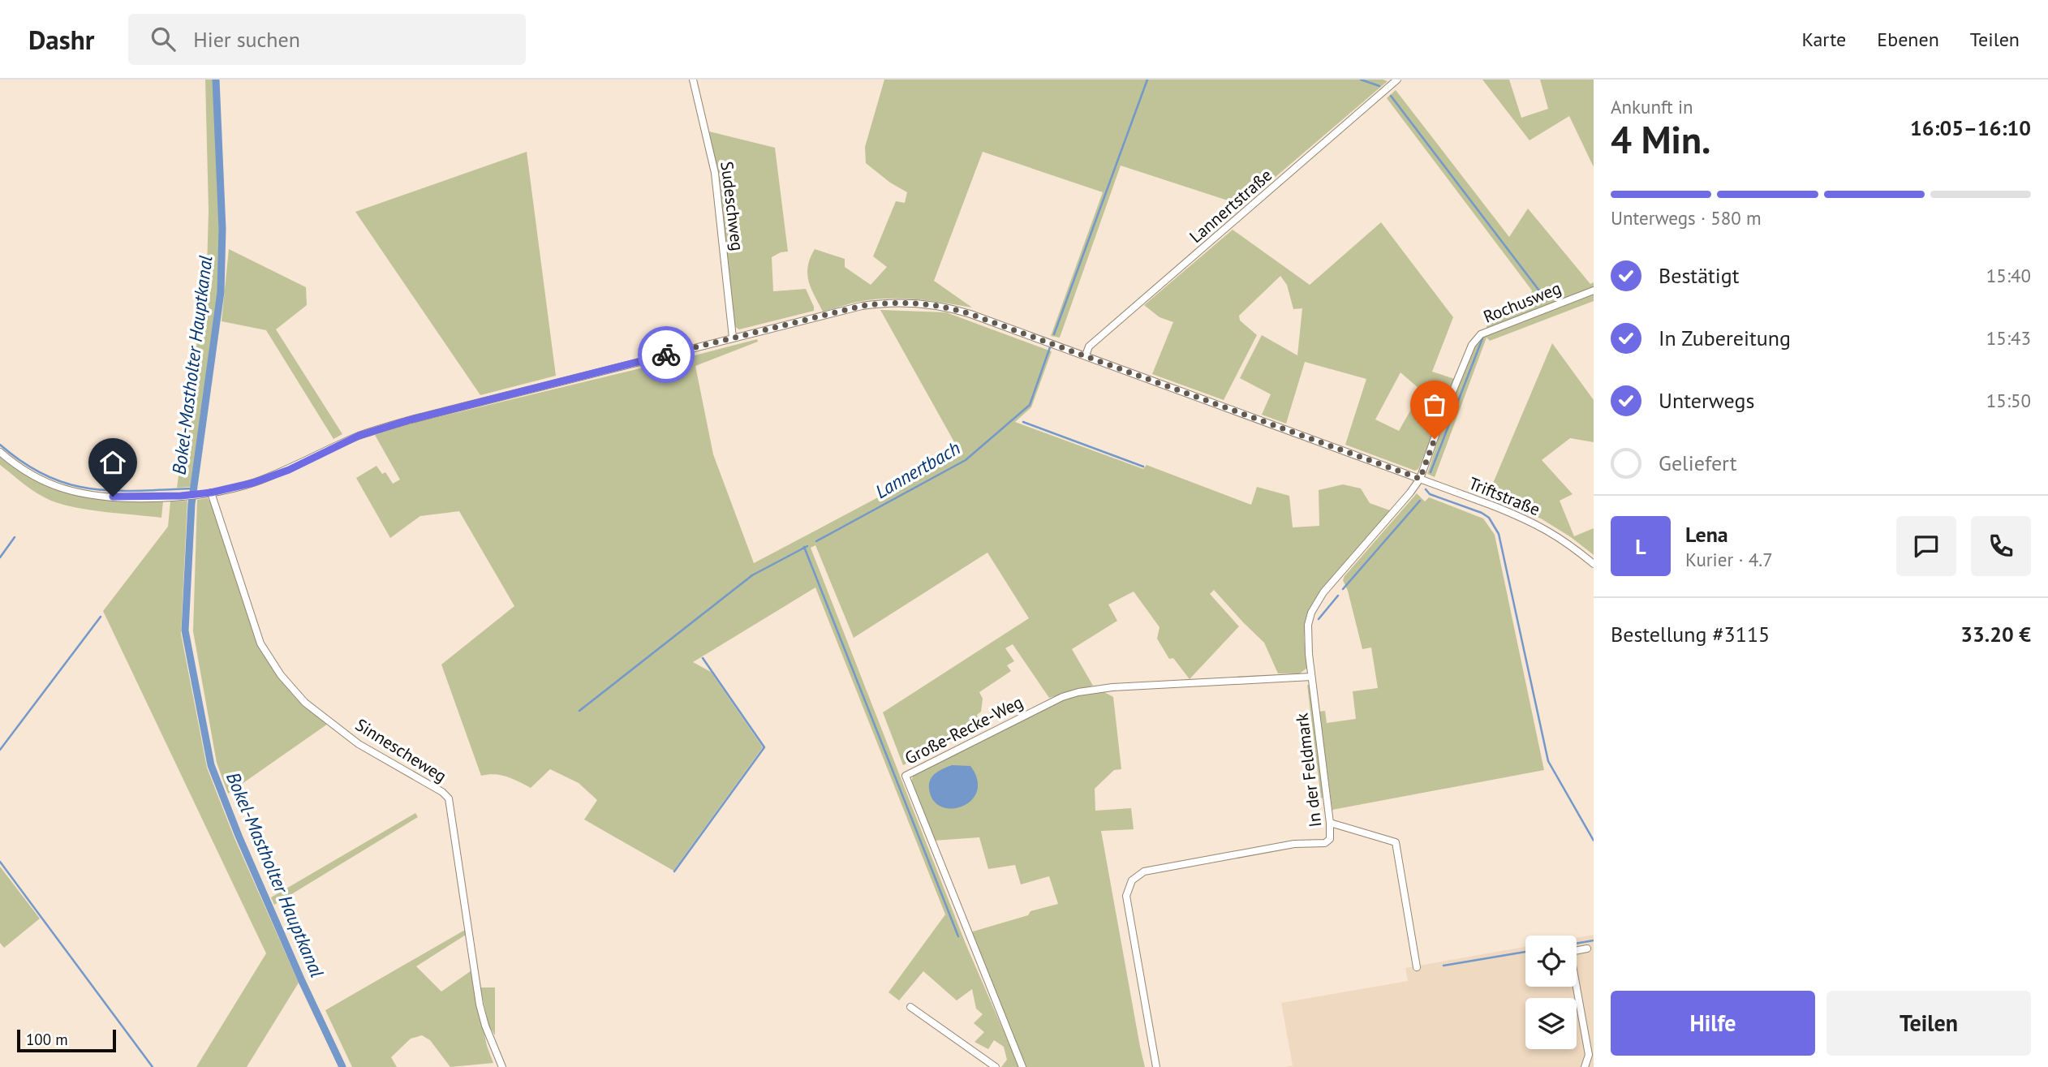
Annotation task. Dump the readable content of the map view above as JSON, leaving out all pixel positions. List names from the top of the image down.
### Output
{
  "streets": {
    "street": [
      "Sudeschweg",
      "Lannertstraße",
      "Rochusweg",
      "Triftstraße",
      "Große-Recke-Weg",
      "Sinnescheweg",
      "In der Feldmark"
    ]
  },
  "crossings": [
    ["Sudeschweg", "Triftstraße"],
    ["Lannertstraße", "Triftstraße"],
    ["Rochusweg", "Triftstraße"],
    ["Rochusweg", "In der Feldmark"],
    ["Triftstraße", "Sinnescheweg"],
    ["Triftstraße", "In der Feldmark"],
    ["Große-Recke-Weg", "In der Feldmark"]
  ],
  "water": ["Bokel-Mastholter Hauptkanal", "Lannertbach"],
  "scale_bar": "100 m",
  "page": {
    "header": "Dashr",
    "search": "Hier suchen",
    "nav": ["Karte", "Ebenen", "Teilen"],
    "heading": ["4 Min.", "Ankunft in", "16:05–16:10"],
    "panel": [
      "Lena",
      "Kurier · 4.7",
      "Bestellung #3115",
      "33.20 €"
    ],
    "bar": "Unterwegs · 580 m",
    "list": [
      ["Bestätigt", "15:40"],
      ["In Zubereitung", "15:43"],
      ["Unterwegs", "15:50"],
      "Geliefert"
    ],
    "round": "L",
    "buttons": ["Hilfe", "Teilen"],
    "scale": "100 m"
  }
}
